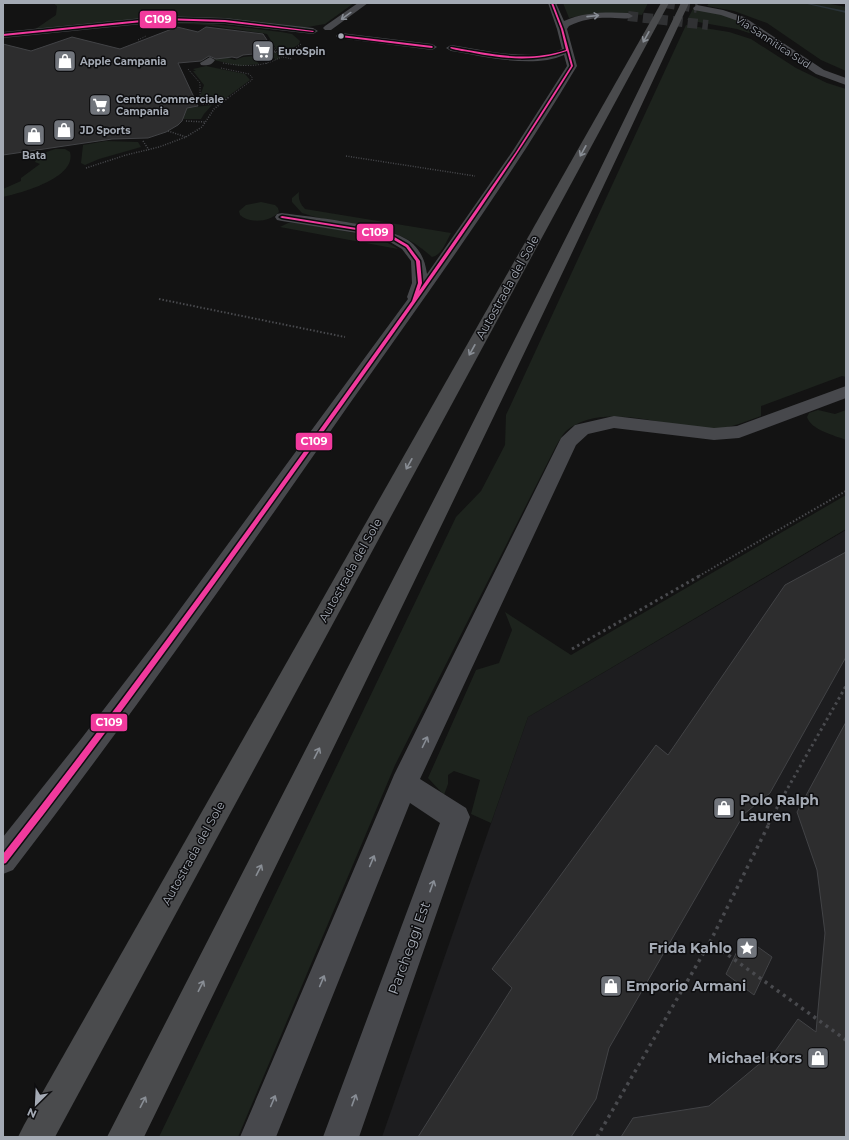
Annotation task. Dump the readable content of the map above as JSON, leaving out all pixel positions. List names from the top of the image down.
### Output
{
  "streets": {
    "highway": ["Autostrada del Sole"],
    "street": ["Via Sannitica Sud", "Parcheggi Est"]
  },
  "places": {
    "supermarket": ["EuroSpin", "Centro Commerciale Campania"],
    "shop": [
      "Apple Campania",
      "JD Sports",
      "Bata",
      "Polo Ralph Lauren",
      "Emporio Armani",
      "Michael Kors"
    ],
    "place": ["Frida Kahlo"]
  },
  "lines": ["transit line C109"],
  "north": "bottom left"
}
